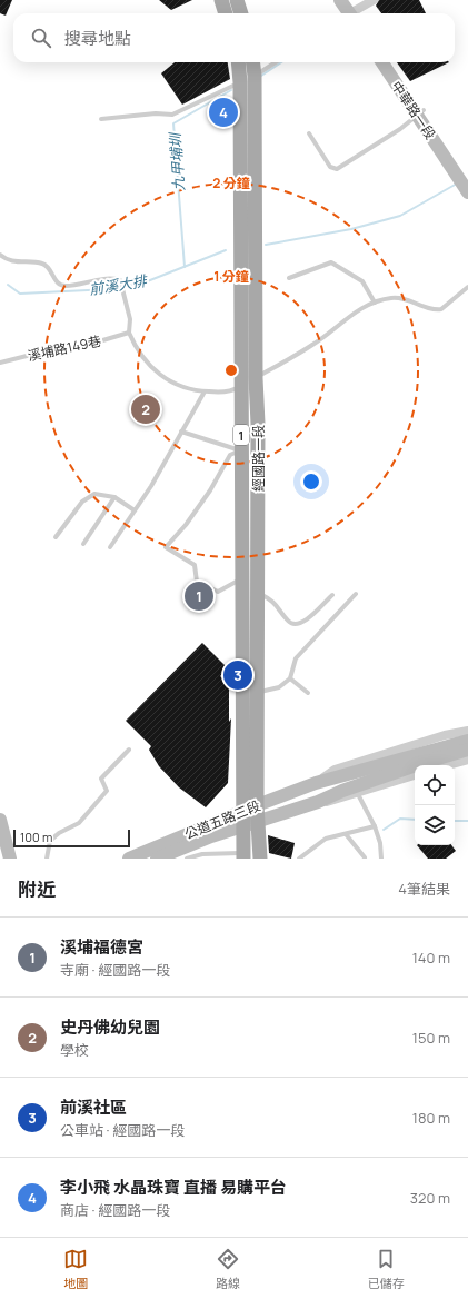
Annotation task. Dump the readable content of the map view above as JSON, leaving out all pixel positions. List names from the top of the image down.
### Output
{
  "streets": {
    "main road": ["1", "經國路一段"],
    "street": ["中華路一段", "公道五路三段"],
    "lane": ["溪埔路149巷"]
  },
  "crossings": [
    ["經國路一段", "公道五路三段"]
  ],
  "water": ["九甲埔圳", "前溪大排"],
  "scale_bar": "100 m",
  "page": {
    "search": "搜尋地點",
    "pins": [
      "4",
      "2",
      "1",
      "3"
    ],
    "scale": "100 m",
    "heading": ["附近", "4筆結果"],
    "list": [
      {
        "mark": "1",
        "name": "溪埔福德宮",
        "note": "寺廟 · 經國路一段",
        "value": "140 m"
      },
      {
        "mark": "2",
        "name": "史丹佛幼兒園",
        "note": "學校",
        "value": "150 m"
      },
      {
        "mark": "3",
        "name": "前溪社區",
        "note": "公車站 · 經國路一段",
        "value": "180 m"
      },
      {
        "mark": "4",
        "name": "李小飛 水晶珠寶 直播 易購平台",
        "note": "商店 · 經國路一段",
        "value": "320 m"
      }
    ],
    "nav": ["地圖", "路線", "已儲存"]
  },
  "rings": ["2 分鐘", "1 分鐘"]
}
